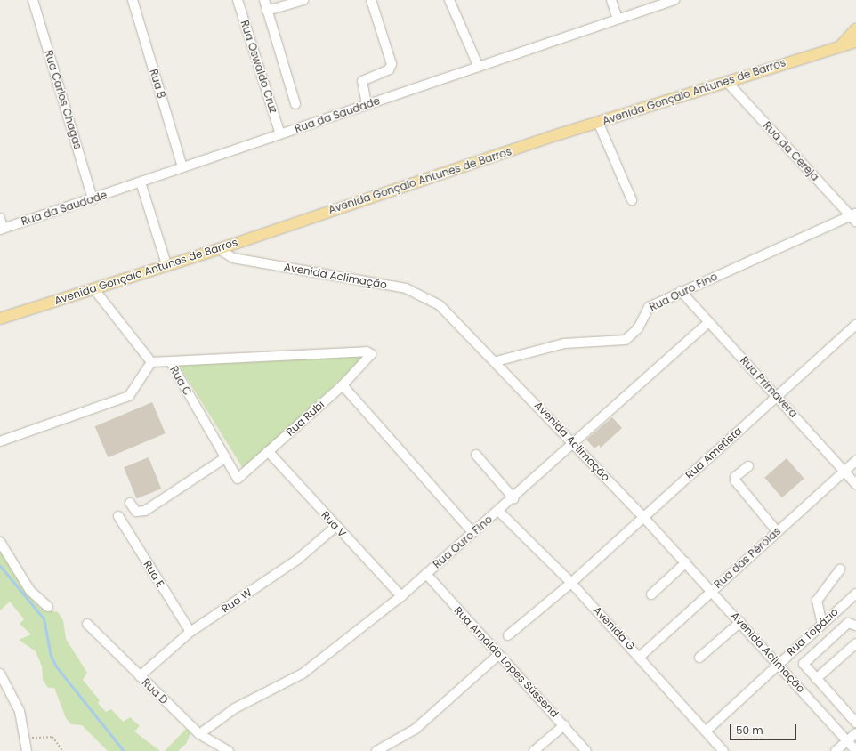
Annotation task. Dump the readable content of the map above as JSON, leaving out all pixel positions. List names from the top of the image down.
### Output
{
  "streets": {
    "main road": ["Avenida Gonçalo Antunes de Barros"],
    "street": [
      "Rua Oswaldo Cruz",
      "Rua B",
      "Rua Carlos Chagas",
      "Rua da Saudade",
      "Rua da Cereja",
      "Avenida Aclimação",
      "Rua Ouro Fino",
      "Rua C",
      "Rua Primavera",
      "Rua Rubi",
      "Rua Ametista",
      "Rua V",
      "Rua das Pérolas",
      "Rua E",
      "Rua W",
      "Avenida G",
      "Rua Topázio",
      "Rua Arnaldo Lopes Süssend",
      "Rua D"
    ]
  },
  "crossings": [
    ["Rua Oswaldo Cruz", "Rua da Saudade"],
    ["Rua B", "Rua da Saudade"],
    ["Avenida Gonçalo Antunes de Barros", "Rua da Cereja"],
    ["Avenida Gonçalo Antunes de Barros", "Avenida Aclimação"],
    ["Rua Carlos Chagas", "Rua da Saudade"],
    ["Rua da Cereja", "Rua Ouro Fino"],
    ["Avenida Aclimação", "Rua Ouro Fino"],
    ["Avenida Aclimação", "Rua Ametista"],
    ["Avenida Aclimação", "Rua das Pérolas"],
    ["Avenida Aclimação", "Rua Topázio"],
    ["Rua Ouro Fino", "Rua Primavera"],
    ["Rua Ouro Fino", "Rua V"],
    ["Rua Ouro Fino", "Avenida G"],
    ["Rua Ouro Fino", "Rua Arnaldo Lopes Süssend"],
    ["Rua Ouro Fino", "Rua D"],
    ["Rua C", "Rua Rubi"],
    ["Rua Primavera", "Rua Ametista"],
    ["Rua Primavera", "Rua das Pérolas"],
    ["Rua Rubi", "Rua V"],
    ["Rua Ametista", "Avenida G"],
    ["Rua V", "Rua W"],
    ["Rua das Pérolas", "Avenida G"],
    ["Rua E", "Rua W"],
    ["Rua W", "Rua D"],
    ["Avenida G", "Rua Topázio"]
  ],
  "scale_bar": "50 m"
}
